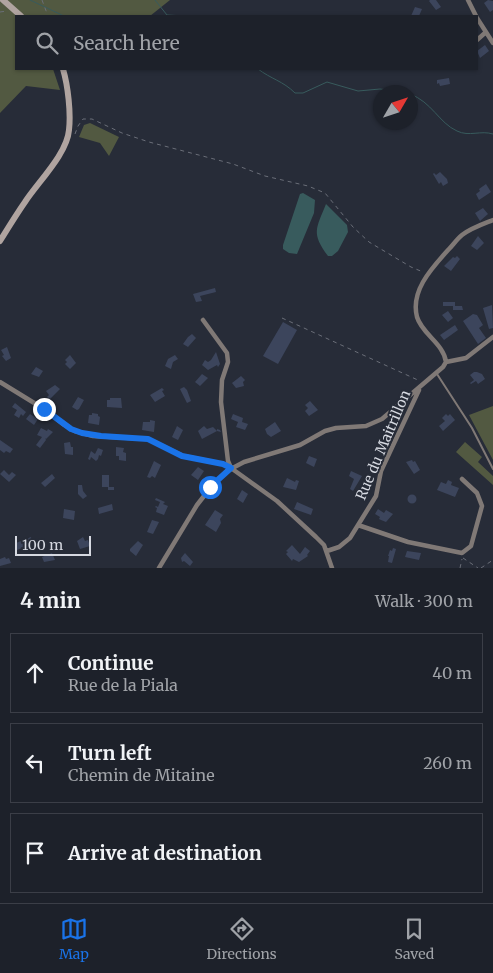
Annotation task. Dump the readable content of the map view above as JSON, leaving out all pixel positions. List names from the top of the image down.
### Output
{
  "streets": {
    "street": ["Rue du Maitrillon"]
  },
  "scale_bar": "100 m",
  "north": "top right",
  "page": {
    "search": "Search here",
    "scale": "100 m",
    "heading": ["4 min", "Walk · 300 m"],
    "list": [
      ["Continue", "Rue de la Piala", "40 m"],
      ["Turn left", "Chemin de Mitaine", "260 m"],
      "Arrive at destination"
    ],
    "nav": ["Map", "Directions", "Saved"]
  }
}
